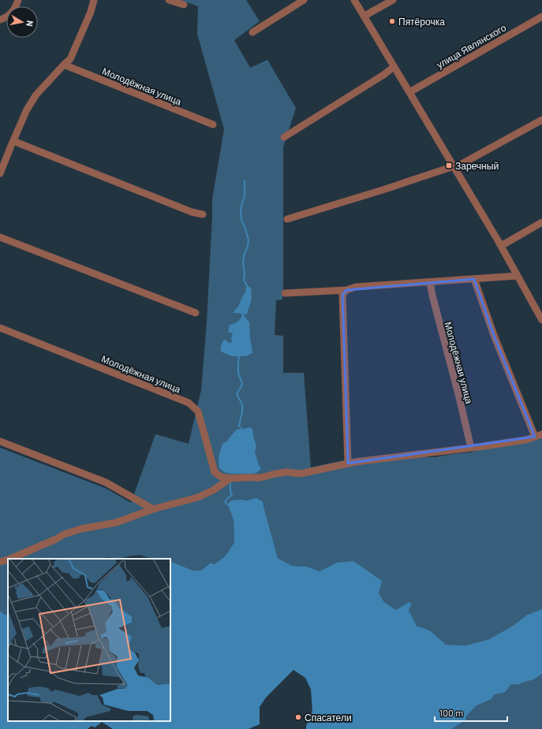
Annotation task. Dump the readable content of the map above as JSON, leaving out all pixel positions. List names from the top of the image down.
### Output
{
  "streets": {
    "street": ["улица Являнского", "Молодёжная улица"]
  },
  "places": {
    "other": ["Пятёрочка", "Спасатели"],
    "transit": ["Заречный"]
  },
  "scale_bar": "100 m",
  "north": "right"
}
